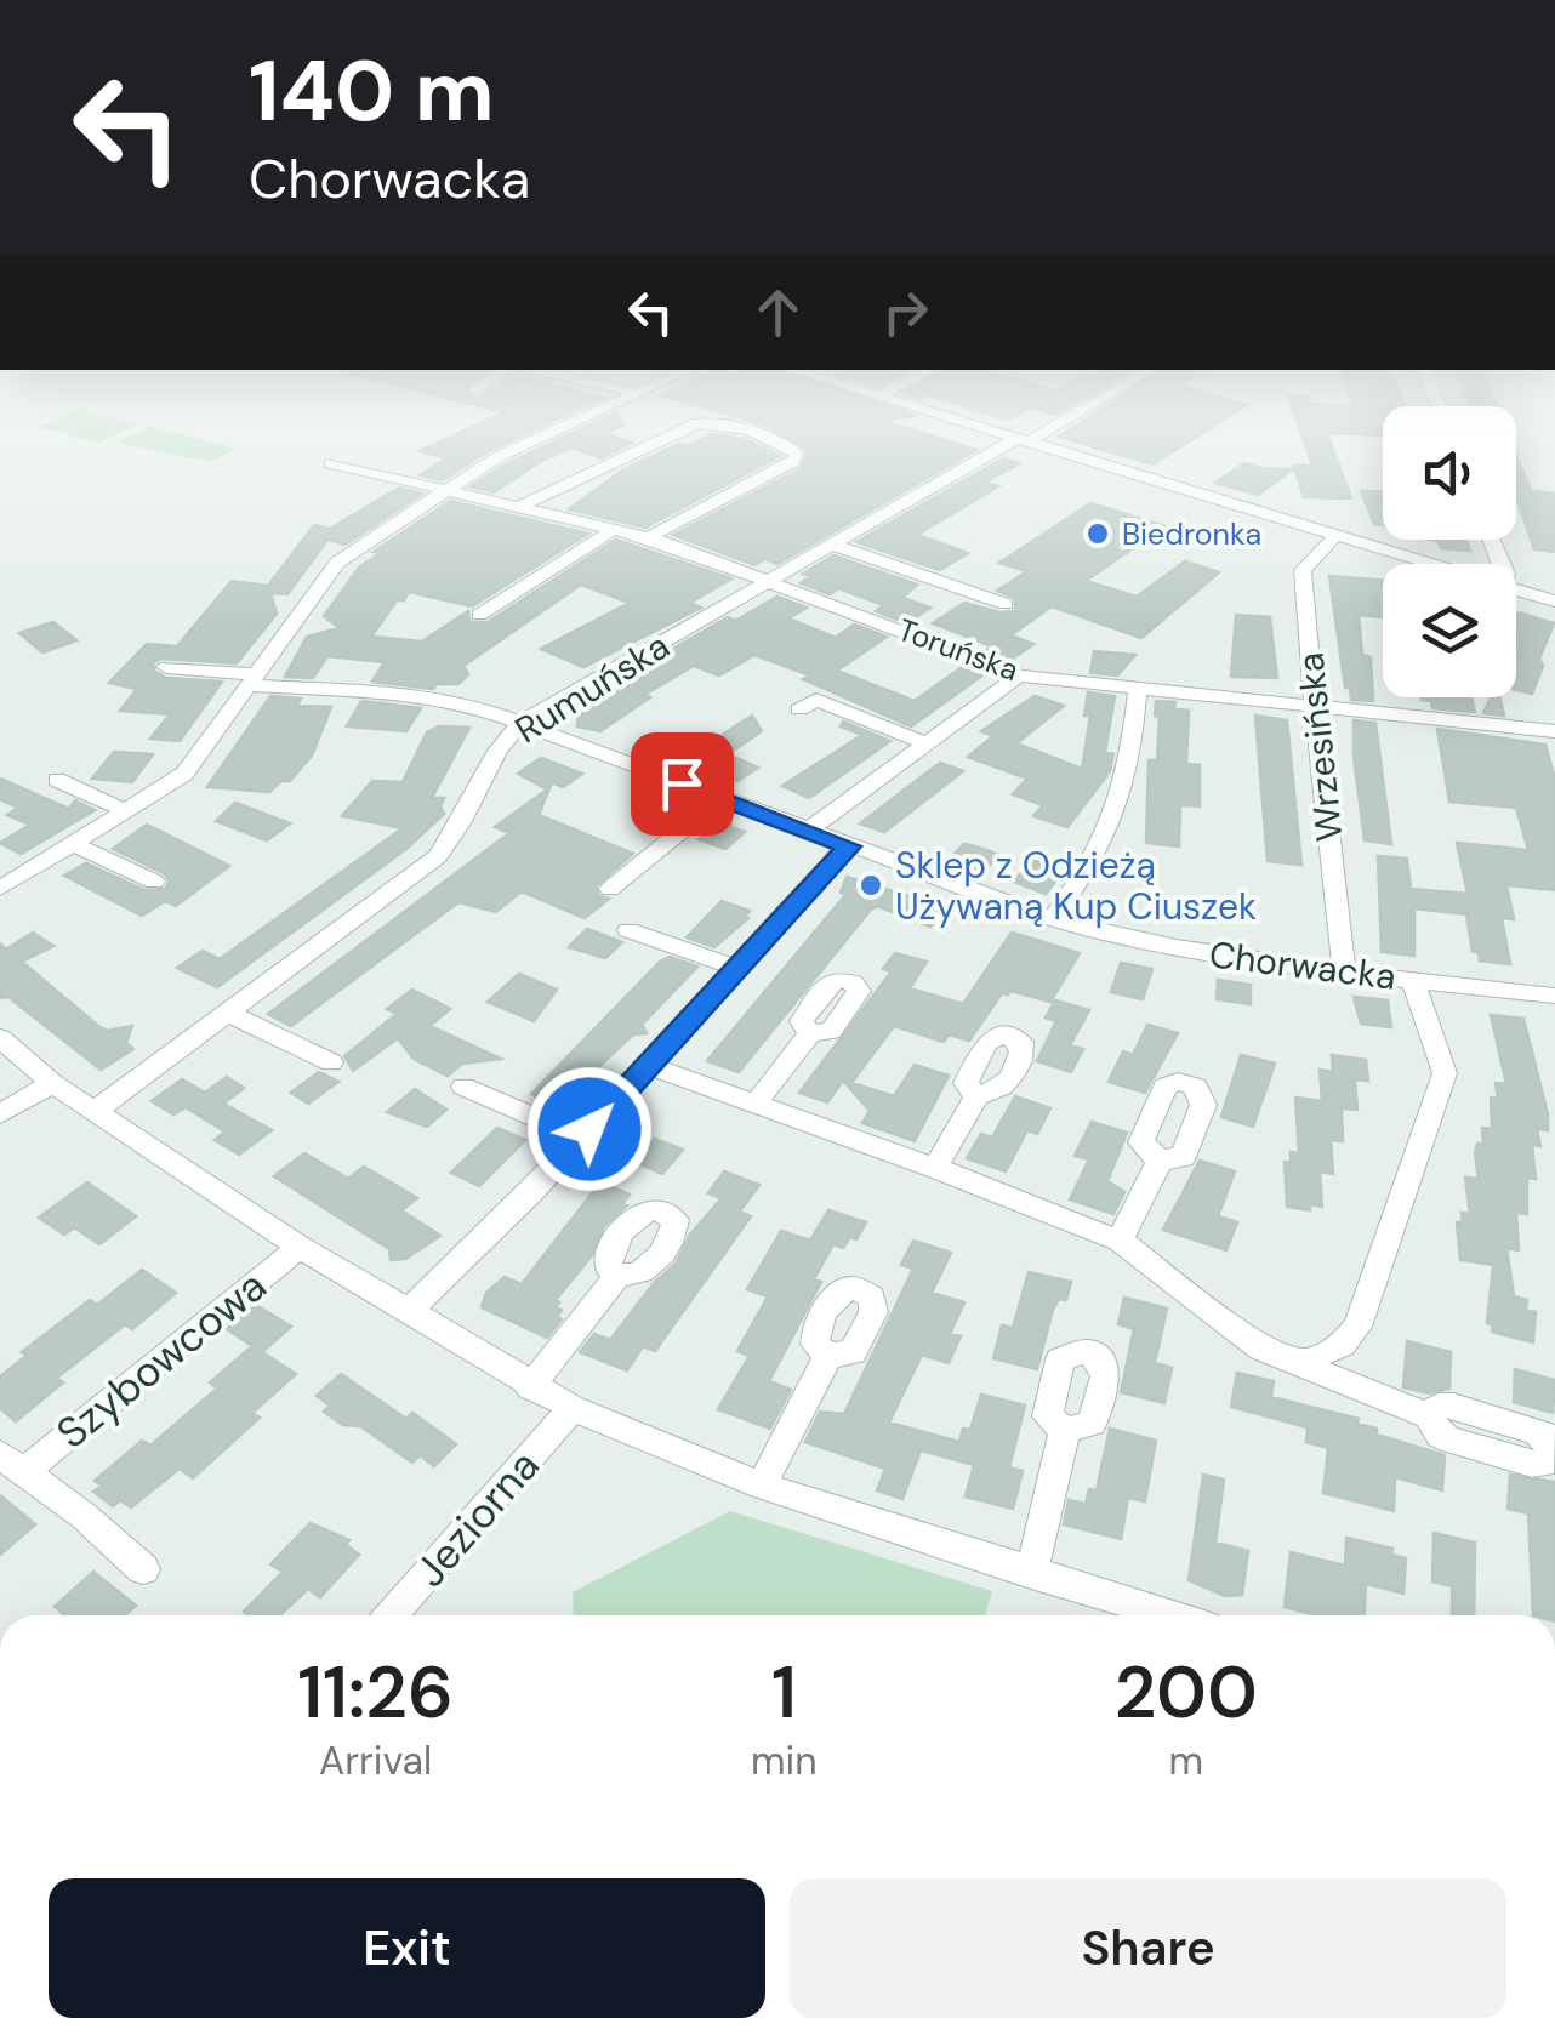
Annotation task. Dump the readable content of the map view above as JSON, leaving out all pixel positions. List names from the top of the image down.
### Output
{
  "streets": {
    "street": [
      "Toruńska",
      "Rumuńska",
      "Wrzesińska",
      "Chorwacka",
      "Szybowcowa",
      "Jeziorna"
    ]
  },
  "crossings": [
    ["Toruńska", "Rumuńska"],
    ["Toruńska", "Wrzesińska"],
    ["Rumuńska", "Chorwacka"],
    ["Rumuńska", "Szybowcowa"],
    ["Wrzesińska", "Chorwacka"],
    ["Szybowcowa", "Jeziorna"]
  ],
  "places": ["Biedronka", "Sklep z Odzieżą Używaną Kup Ciuszek"],
  "page": {
    "turn": ["140 m", "Chorwacka"],
    "eta": [
      "11:26",
      "Arrival",
      "1",
      "min",
      "200",
      "m"
    ],
    "buttons": ["Exit", "Share"]
  }
}
